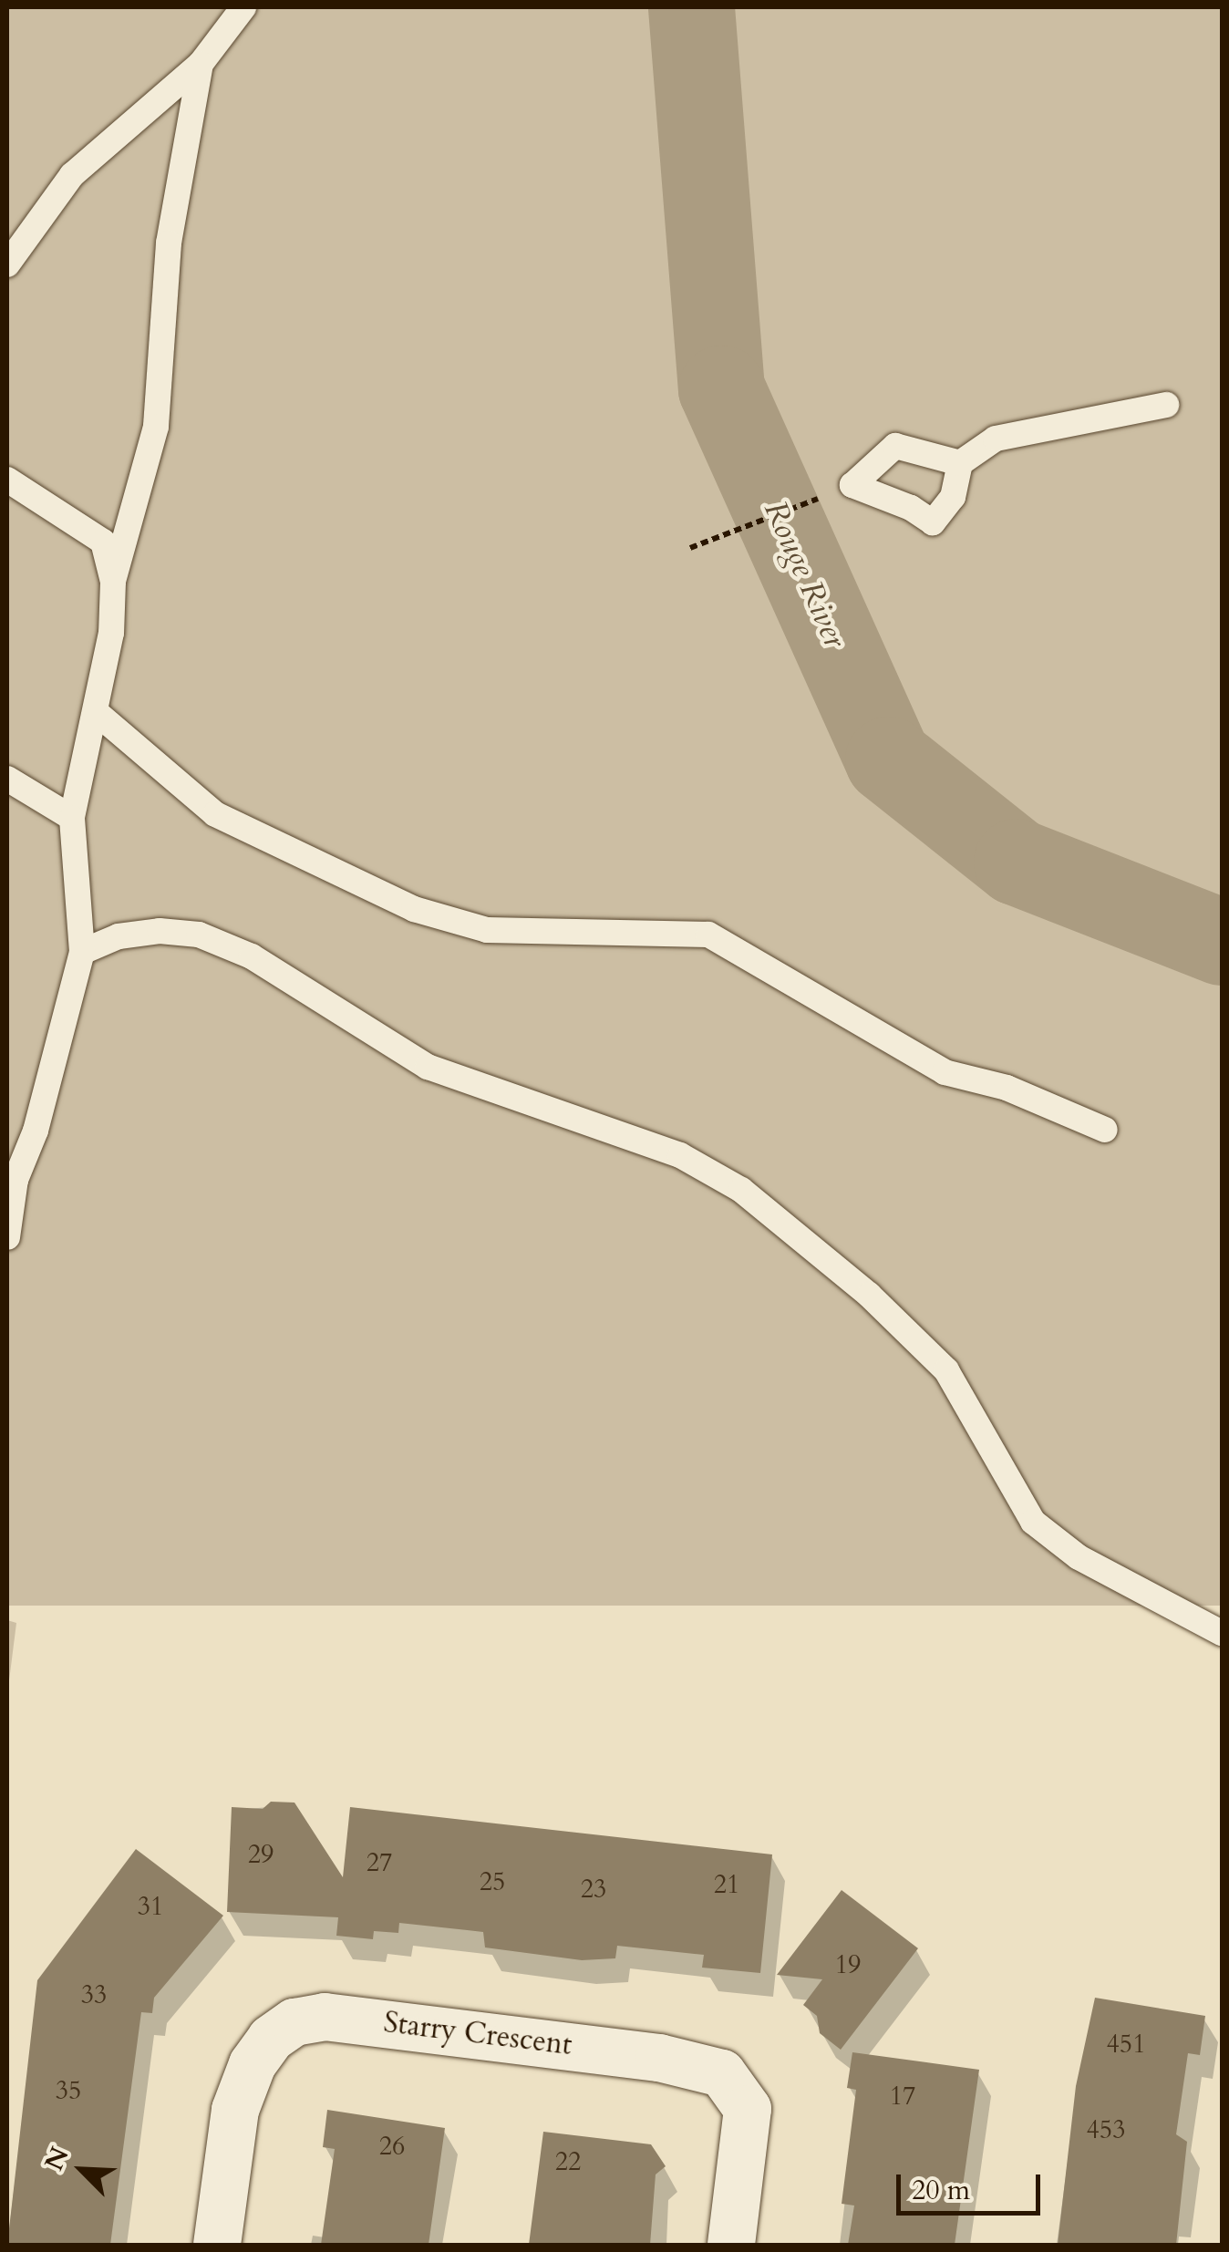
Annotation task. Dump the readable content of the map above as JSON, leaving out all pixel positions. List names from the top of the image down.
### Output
{
  "streets": {
    "street": ["Starry Crescent"]
  },
  "water": ["Rouge River"],
  "house_numbers": [
    "29",
    "27",
    "25",
    "21",
    "23",
    "31",
    "19",
    "33",
    "451",
    "35",
    "17",
    "453",
    "26",
    "22"
  ],
  "scale_bar": "20 m",
  "north": "top left"
}
